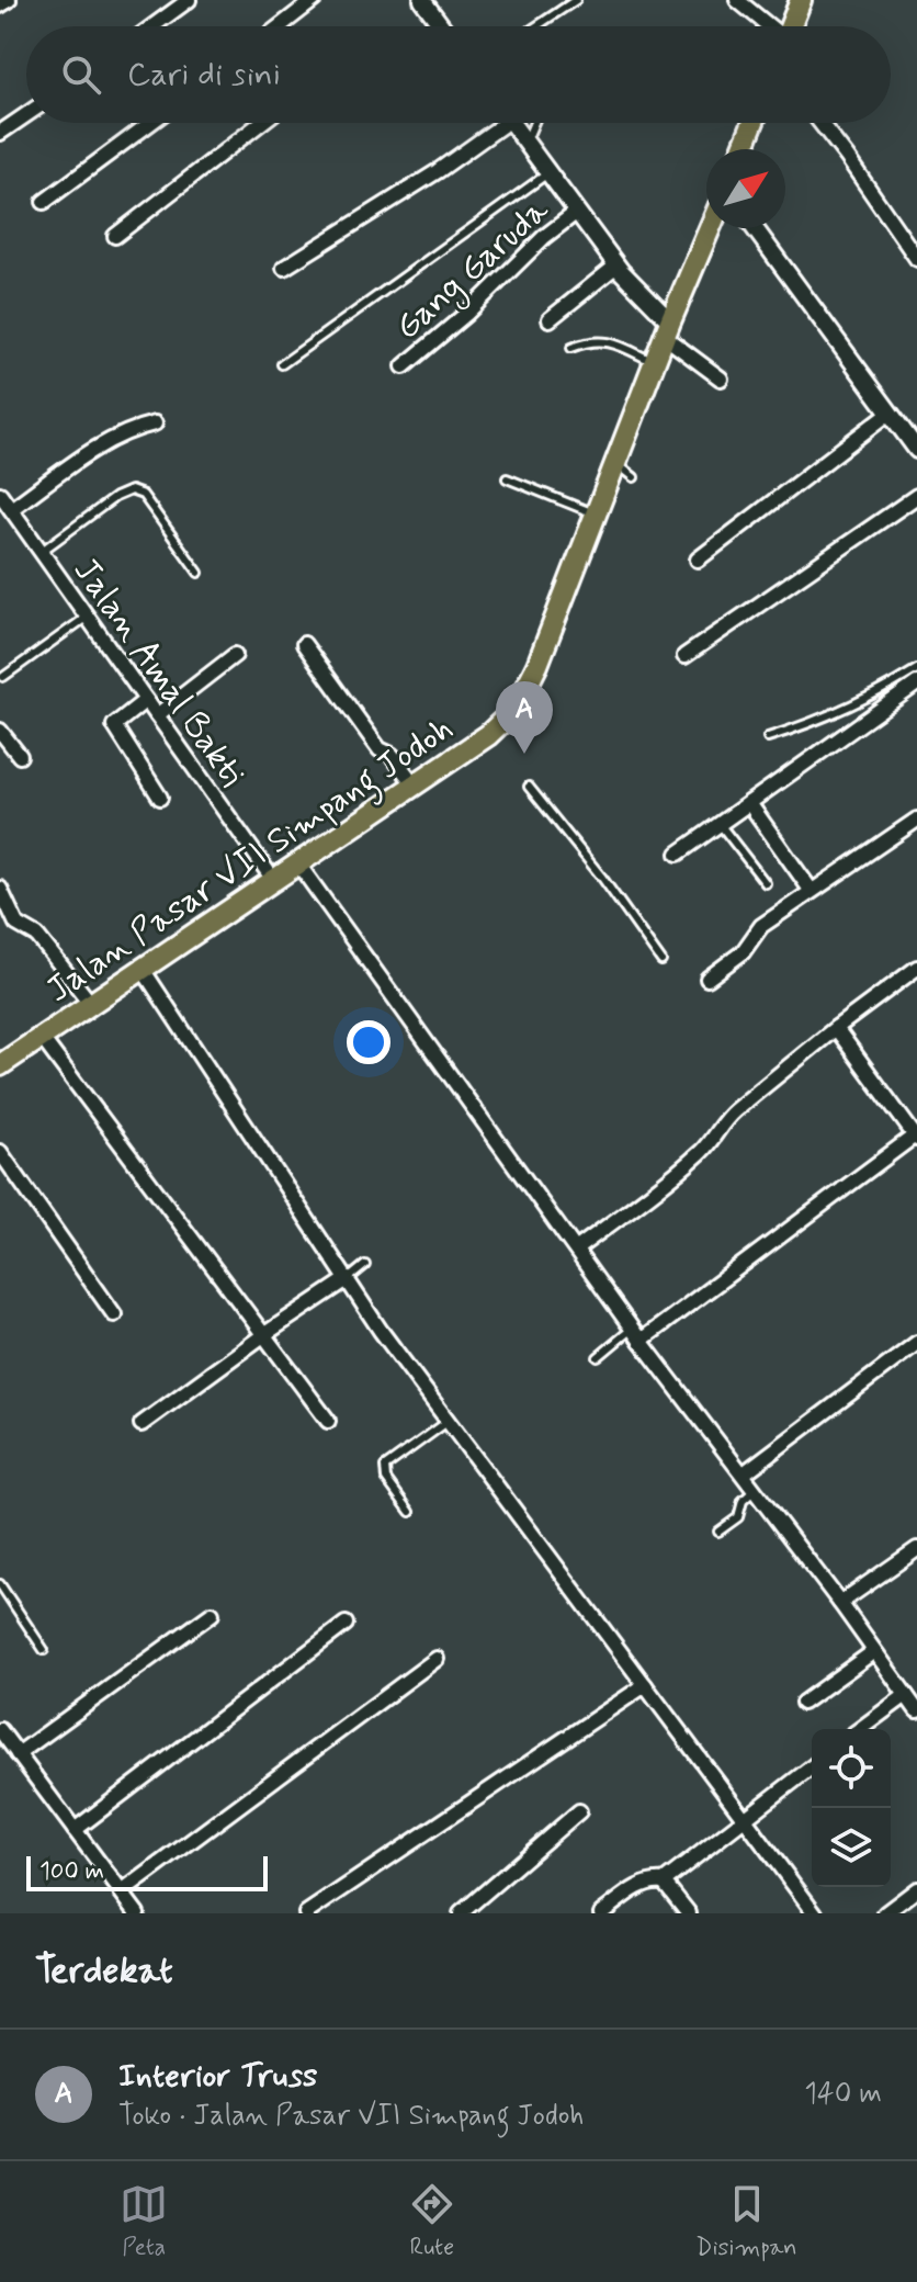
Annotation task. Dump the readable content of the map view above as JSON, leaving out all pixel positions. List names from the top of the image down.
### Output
{
  "streets": {
    "main road": ["Jalan Pasar VII Simpang Jodoh"],
    "street": ["Gang Garuda", "Jalan Amal Bakti"]
  },
  "crossings": [
    ["Jalan Amal Bakti", "Jalan Pasar VII Simpang Jodoh"]
  ],
  "scale_bar": "100 m",
  "north": "top right",
  "page": {
    "search": "Cari di sini",
    "pins": "A",
    "scale": "100 m",
    "heading": "Terdekat",
    "list": [
      {
        "mark": "A",
        "name": "Interior Truss",
        "note": "Toko · Jalan Pasar VII Simpang Jodoh",
        "value": "140 m"
      }
    ],
    "nav": ["Peta", "Rute", "Disimpan"]
  }
}
